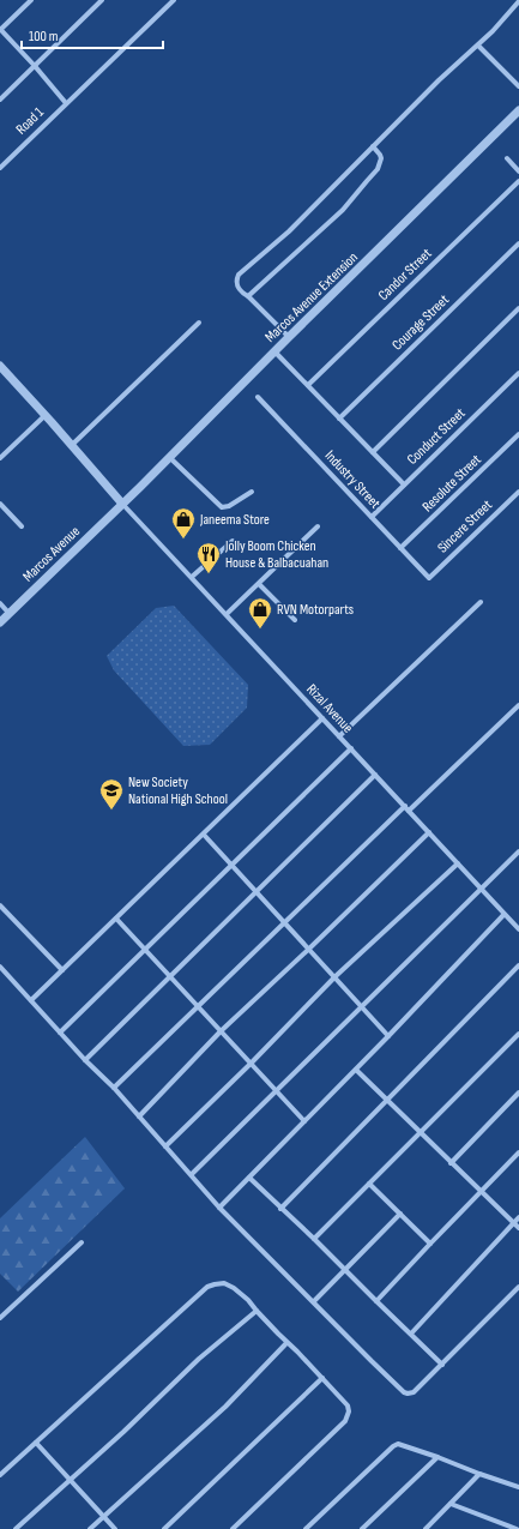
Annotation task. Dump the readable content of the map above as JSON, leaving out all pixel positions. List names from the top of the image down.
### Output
{
  "streets": {
    "street": [
      "Road 1",
      "Candor Street",
      "Marcos Avenue Extension",
      "Courage Street",
      "Conduct Street",
      "Industry Street",
      "Resolute Street",
      "Sincere Street",
      "Marcos Avenue",
      "Rizal Avenue"
    ]
  },
  "crossings": [
    ["Marcos Avenue Extension", "Marcos Avenue"],
    ["Marcos Avenue Extension", "Rizal Avenue"],
    ["Conduct Street", "Industry Street"],
    ["Industry Street", "Resolute Street"],
    ["Industry Street", "Sincere Street"],
    ["Marcos Avenue", "Rizal Avenue"]
  ],
  "places": {
    "shop": ["Janeema Store", "RVN Motorparts"],
    "restaurant": ["Jolly Boom Chicken House & Balbacuahan"],
    "school or university": ["New Society National High School"]
  },
  "scale_bar": "100 m"
}
